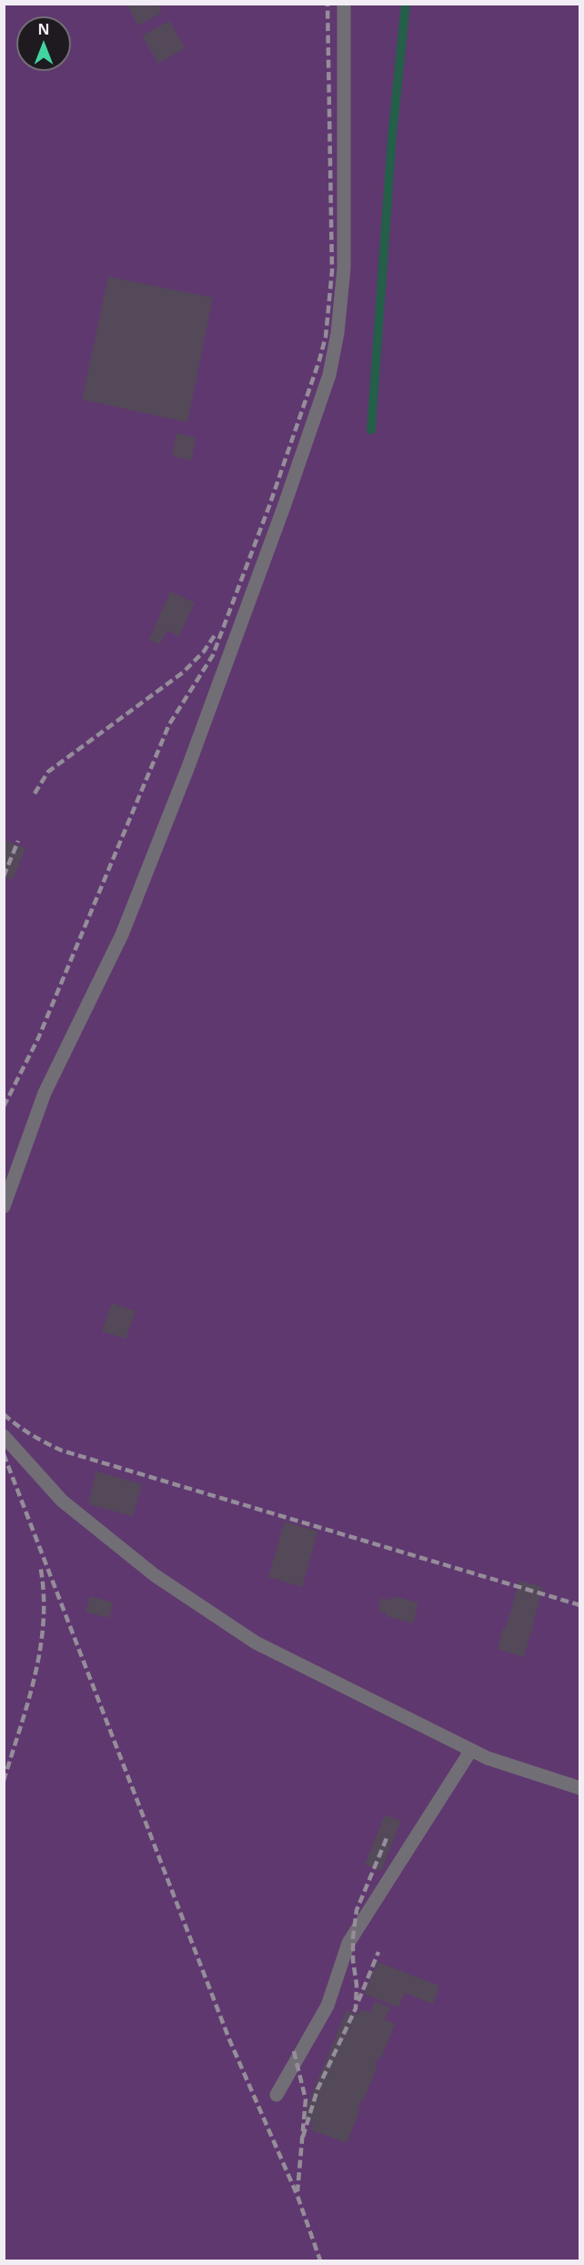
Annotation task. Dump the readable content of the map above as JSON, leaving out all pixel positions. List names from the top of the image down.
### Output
{
  "north": "top"
}
